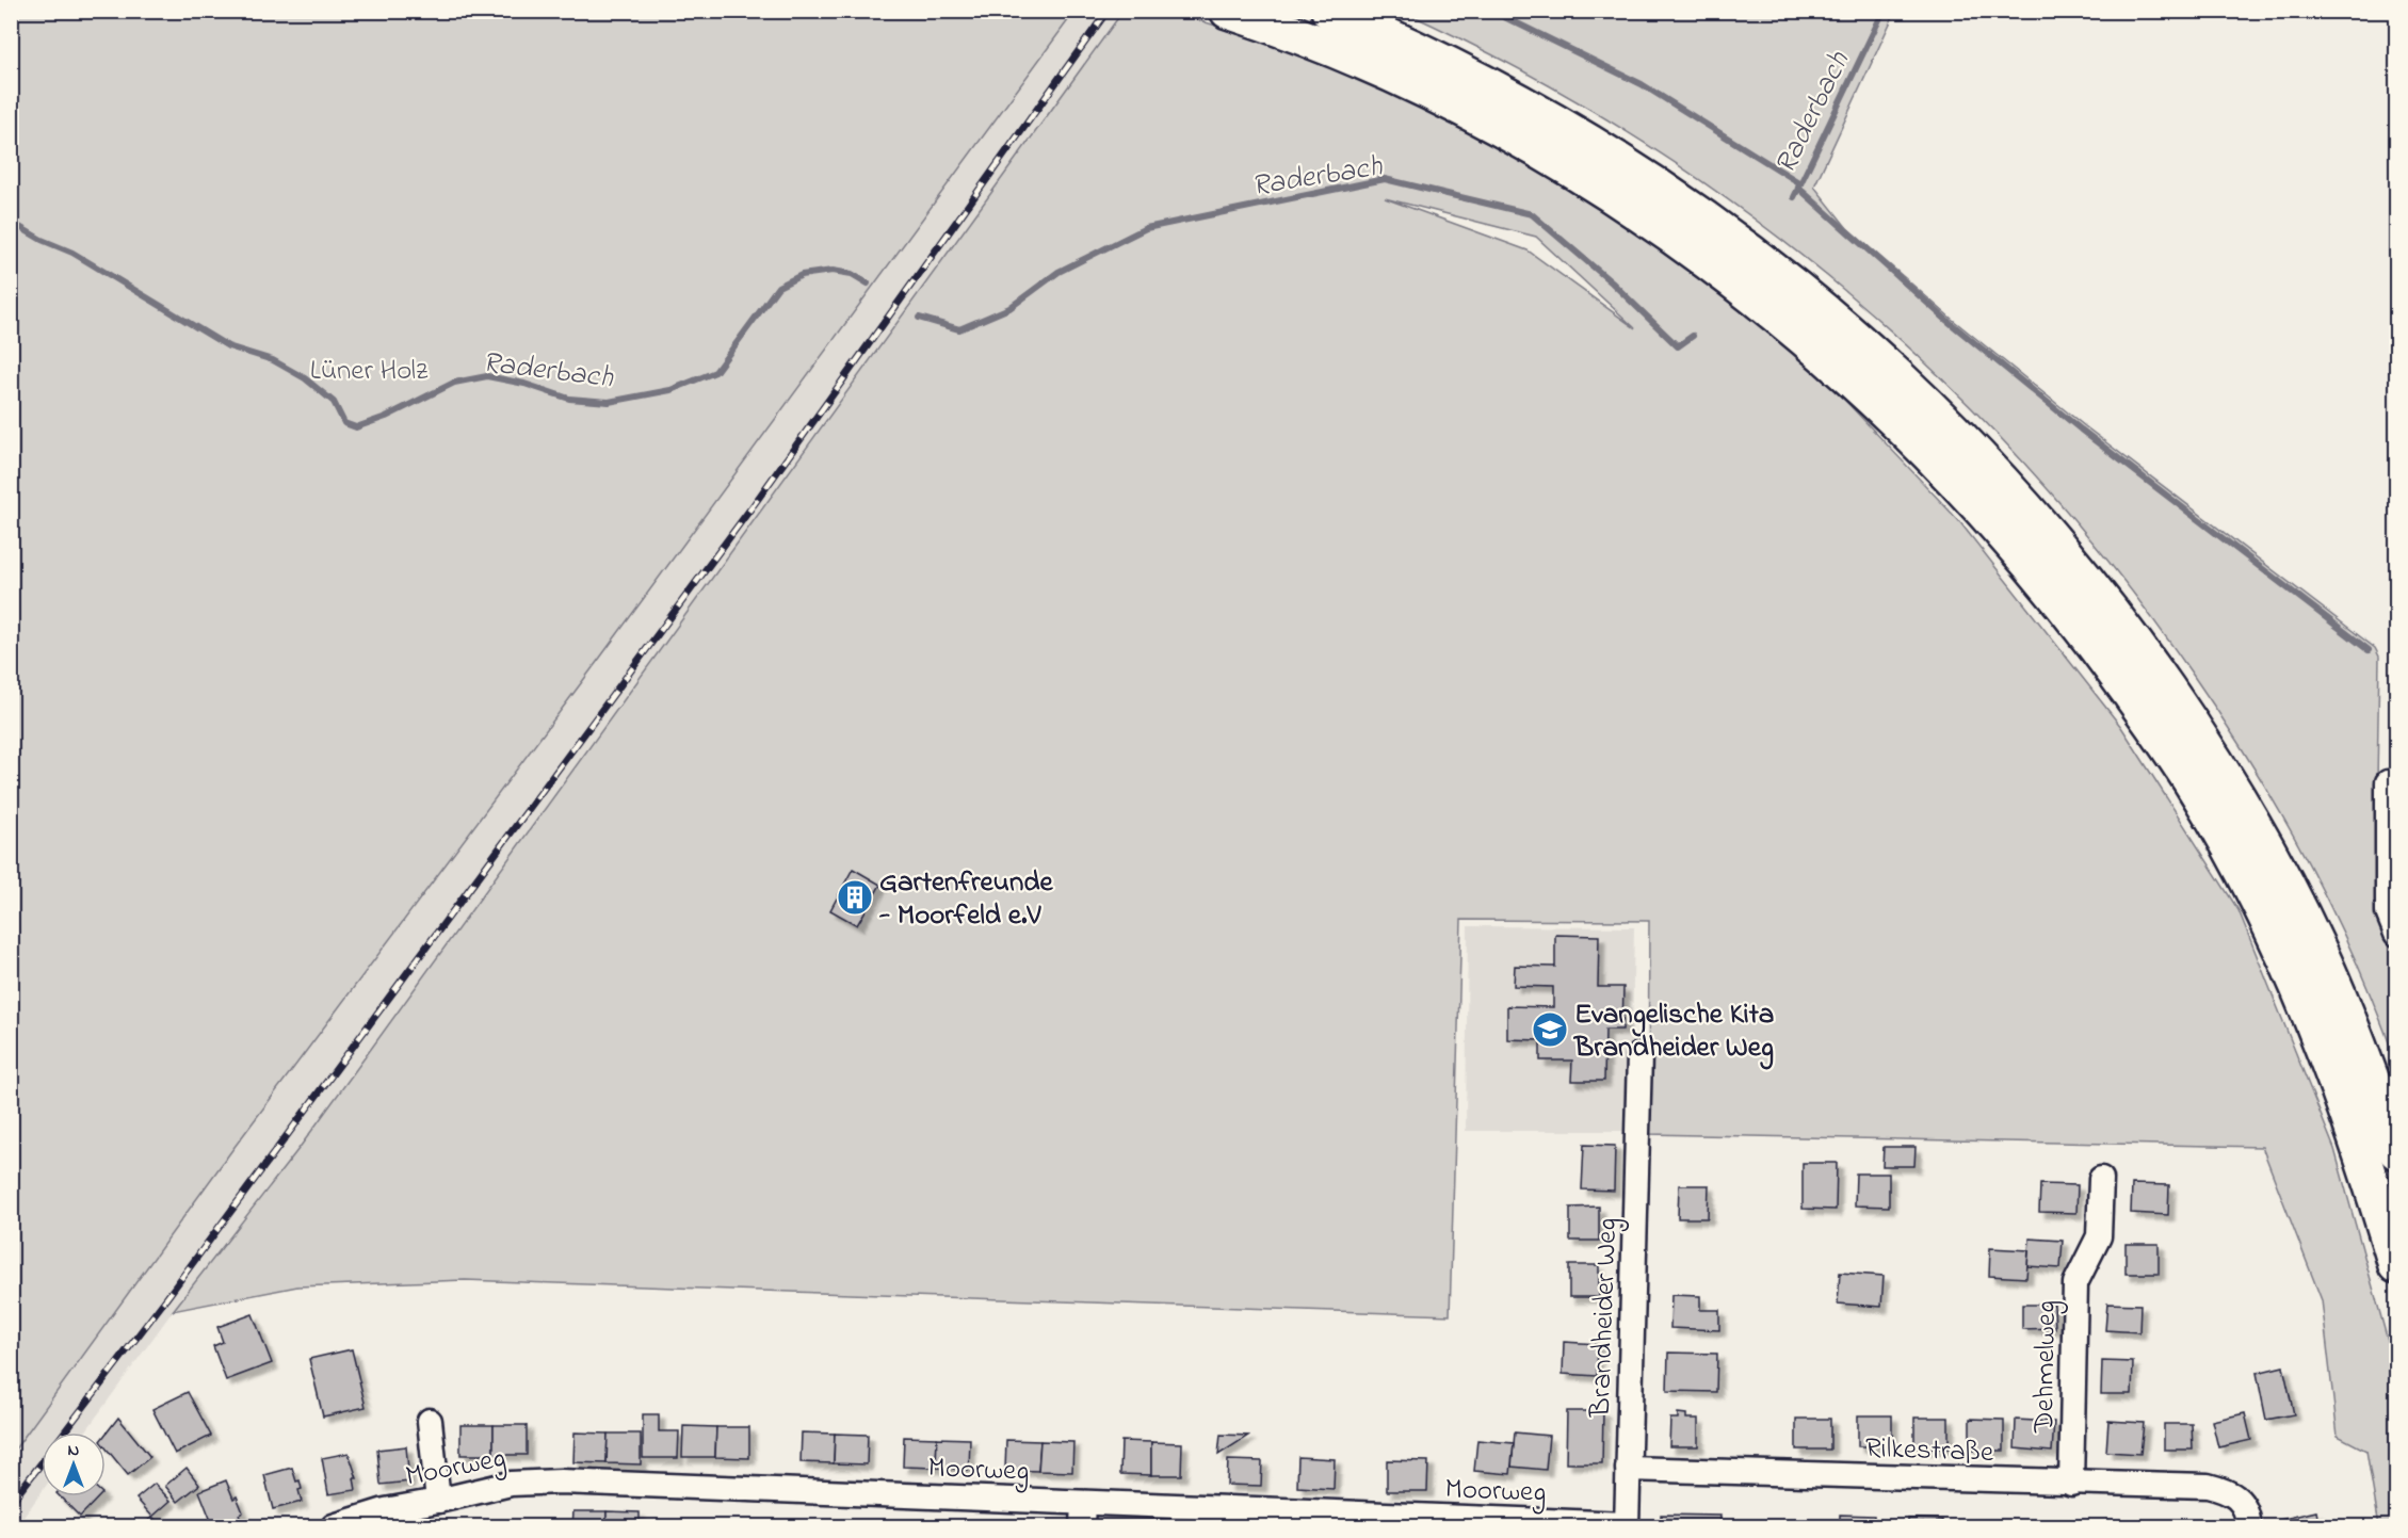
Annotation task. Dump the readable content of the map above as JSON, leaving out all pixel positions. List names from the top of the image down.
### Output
{
  "streets": {
    "street": [
      "Brandheider Weg",
      "Dehmelweg",
      "Rilkestraße",
      "Moorweg"
    ]
  },
  "crossings": [
    ["Brandheider Weg", "Rilkestraße"],
    ["Brandheider Weg", "Moorweg"],
    ["Dehmelweg", "Rilkestraße"]
  ],
  "water": ["Raderbach"],
  "parks": ["Lüner Holz"],
  "places": {
    "building": ["Gartenfreunde - Moorfeld e.V"],
    "school or university": ["Evangelische Kita Brandheider Weg"]
  },
  "north": "top"
}
